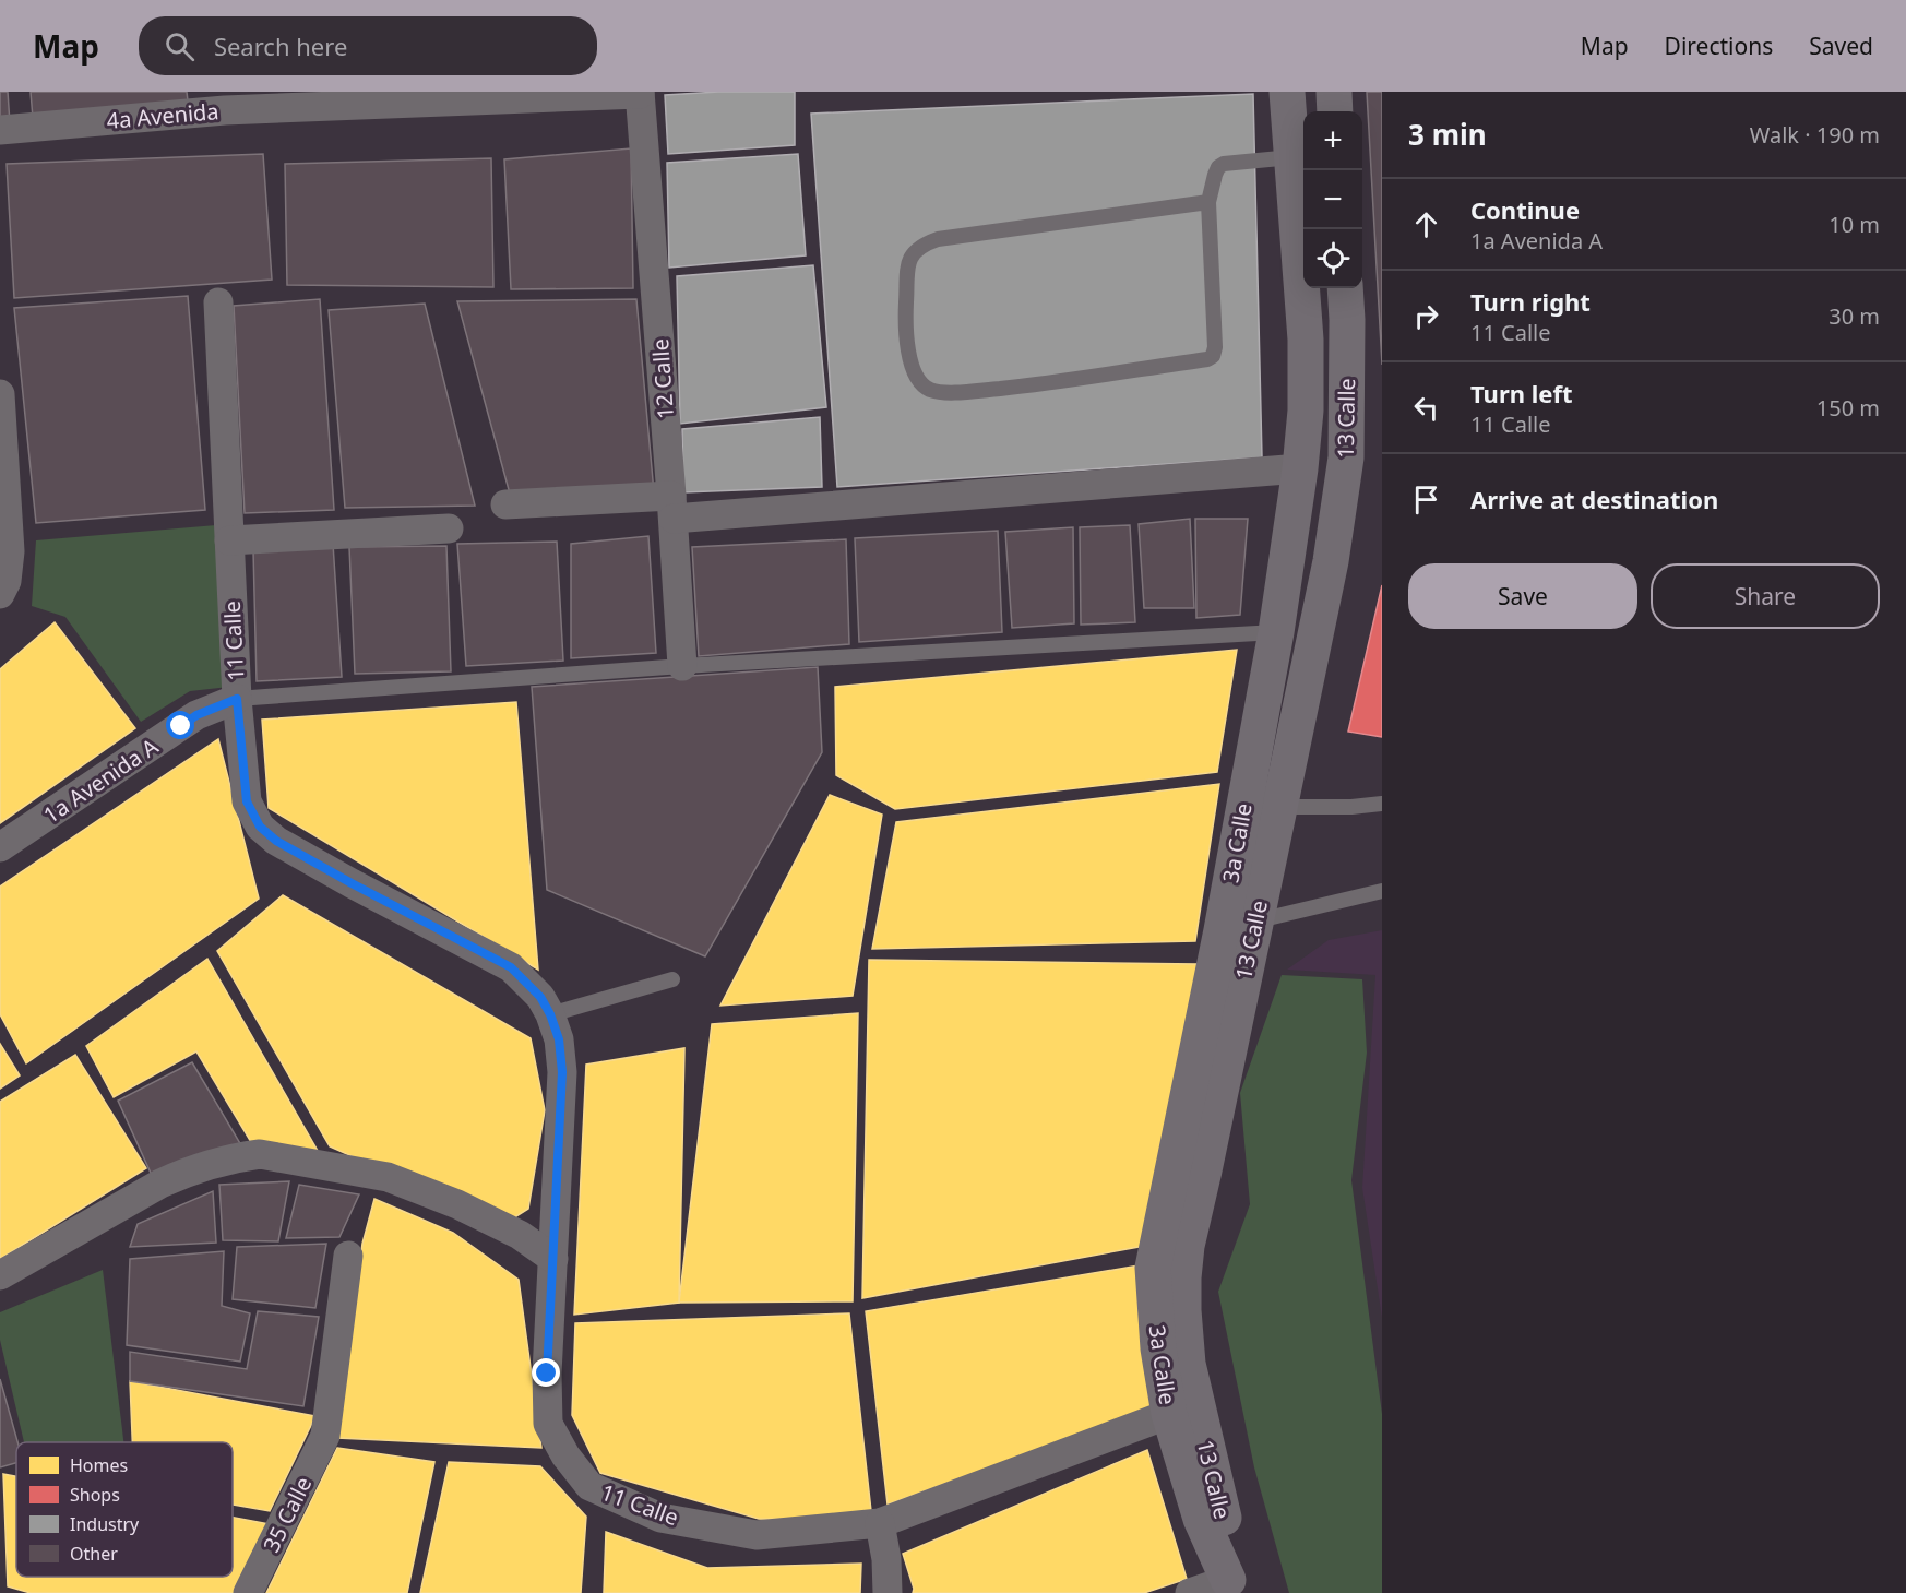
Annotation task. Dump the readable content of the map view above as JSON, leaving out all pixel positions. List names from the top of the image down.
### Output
{
  "streets": {
    "street": [
      "4a Avenida",
      "12 Calle",
      "13 Calle",
      "11 Calle",
      "1a Avenida A",
      "3a Calle",
      "35 Calle"
    ]
  },
  "crossings": [
    ["4a Avenida", "12 Calle"],
    ["13 Calle", "3a Calle"],
    ["11 Calle", "1a Avenida A"],
    ["11 Calle", "3a Calle"]
  ],
  "legend": [
    "Homes",
    "Shops",
    "Industry",
    "Other"
  ],
  "page": {
    "header": "Map",
    "search": "Search here",
    "nav": ["Map", "Directions", "Saved"],
    "heading": ["3 min", "Walk · 190 m"],
    "map_buttons": ["+", "−"],
    "list": [
      ["Continue", "1a Avenida A", "10 m"],
      ["Turn right", "11 Calle", "30 m"],
      ["Turn left", "11 Calle", "150 m"],
      "Arrive at destination"
    ],
    "buttons": ["Save", "Share"]
  }
}
